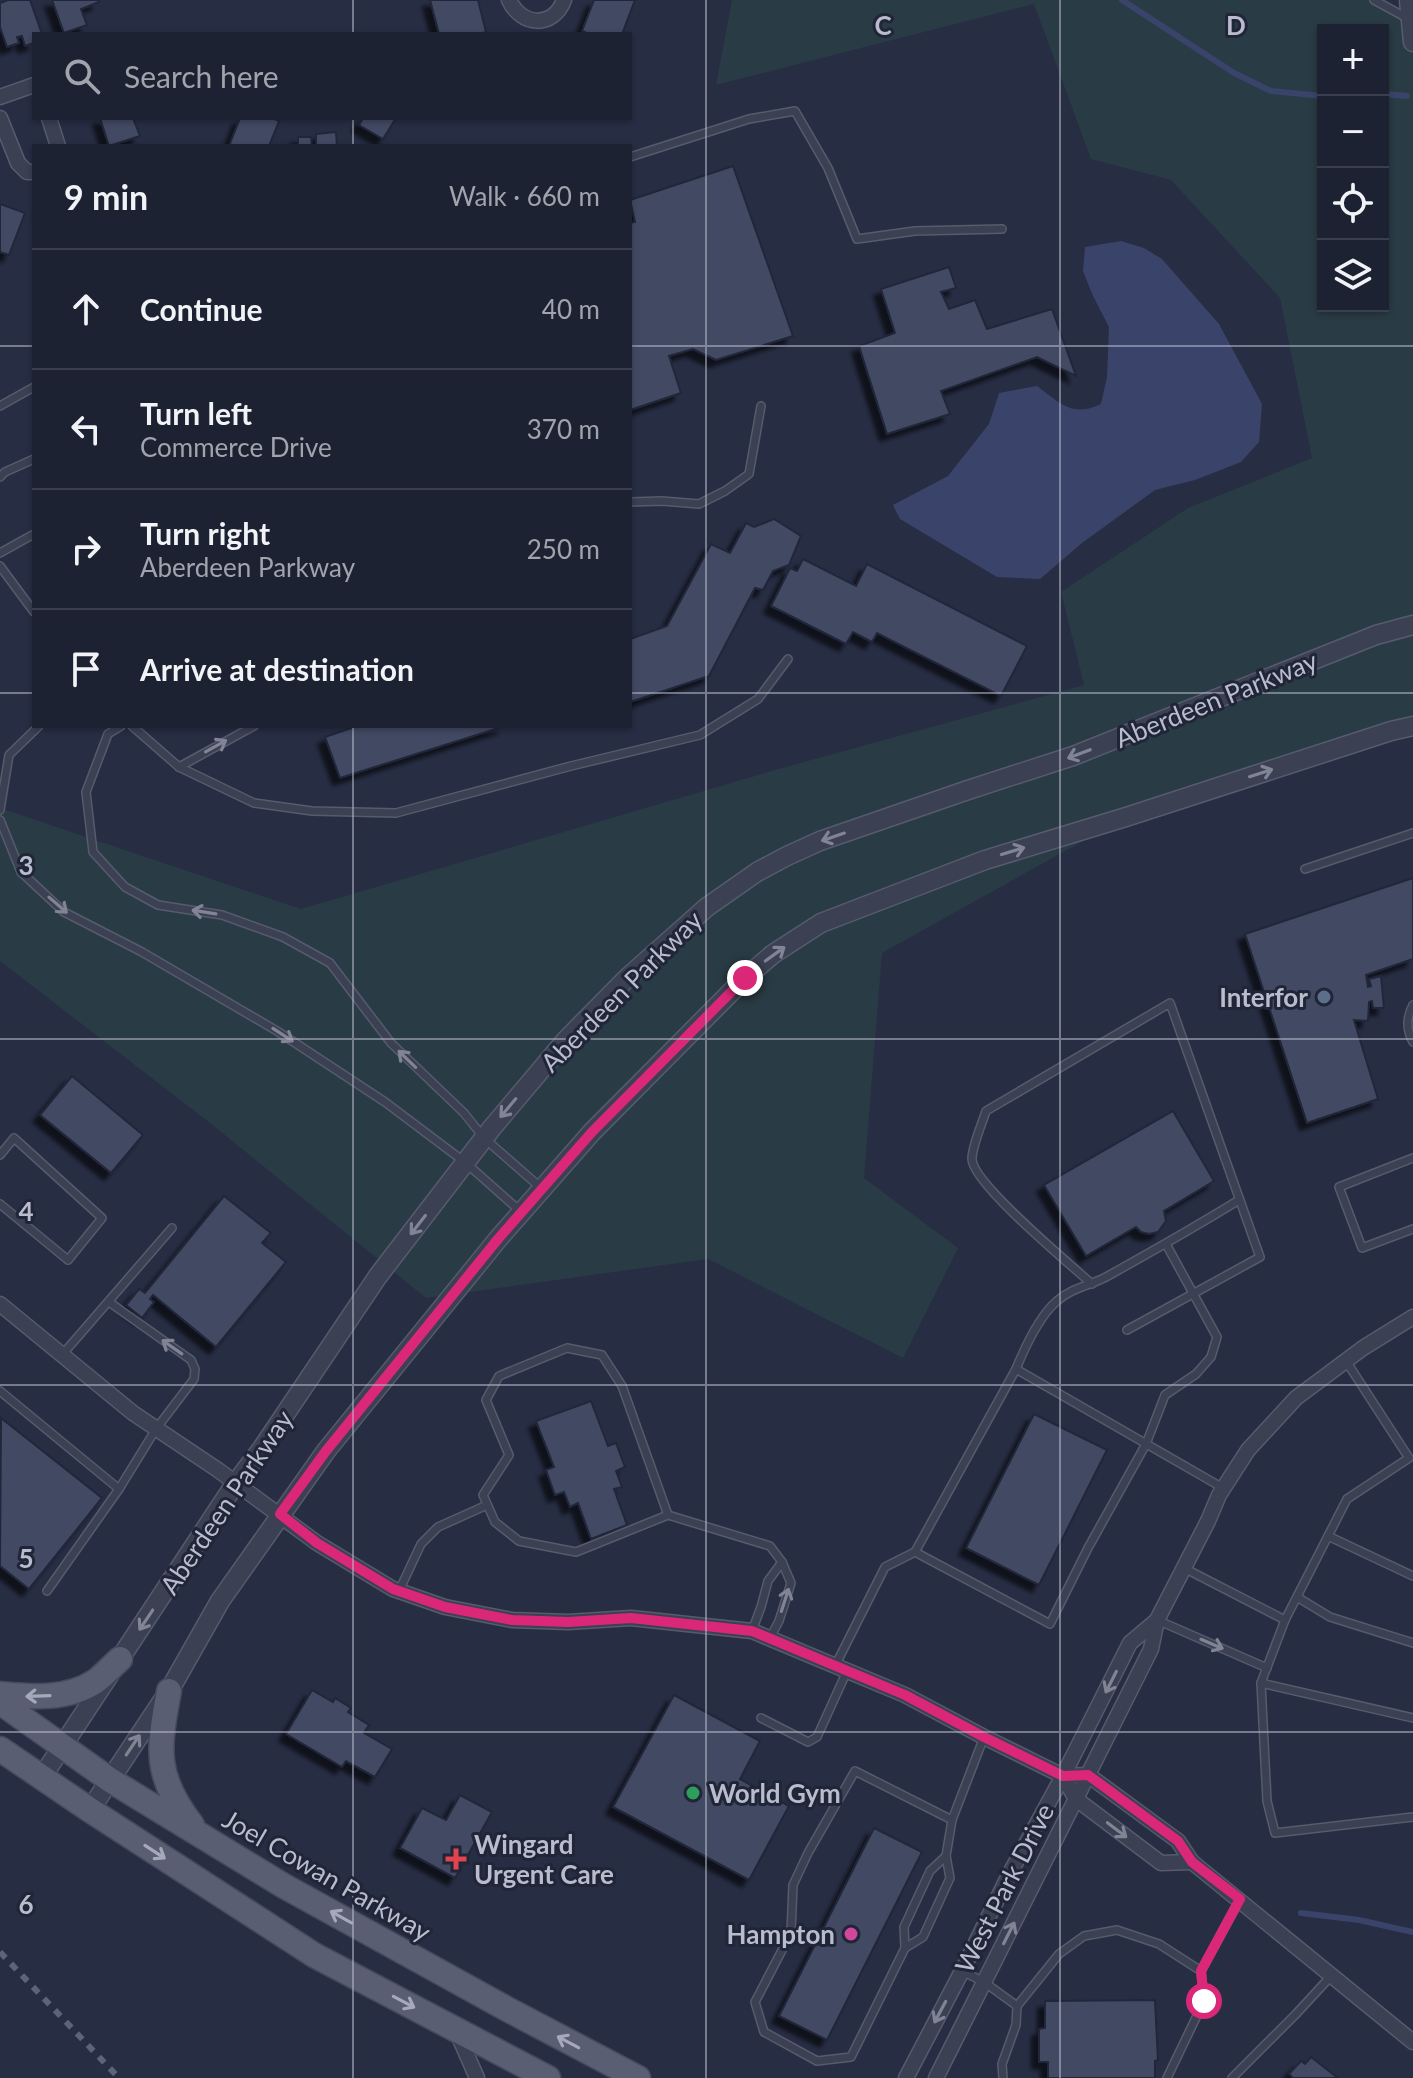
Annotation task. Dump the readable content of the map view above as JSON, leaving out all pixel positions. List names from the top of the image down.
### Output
{
  "streets": {
    "main road": ["Joel Cowan Parkway"],
    "street": ["Aberdeen Parkway", "West Park Drive"]
  },
  "crossings": [
    ["Aberdeen Parkway", "Joel Cowan Parkway"]
  ],
  "places": {
    "other": ["Interfor", "World Gym", "Hampton"],
    "health": ["Wingard Urgent Care"]
  },
  "page": {
    "map_buttons": ["+", "−"],
    "search": "Search here",
    "heading": ["9 min", "Walk · 660 m"],
    "list": [
      ["Continue", "40 m"],
      ["Turn left", "Commerce Drive", "370 m"],
      ["Turn right", "Aberdeen Parkway", "250 m"],
      "Arrive at destination"
    ]
  },
  "grid": {
    "columns": ["C", "D"],
    "rows": [
      "3",
      "4",
      "5",
      "6"
    ]
  }
}
